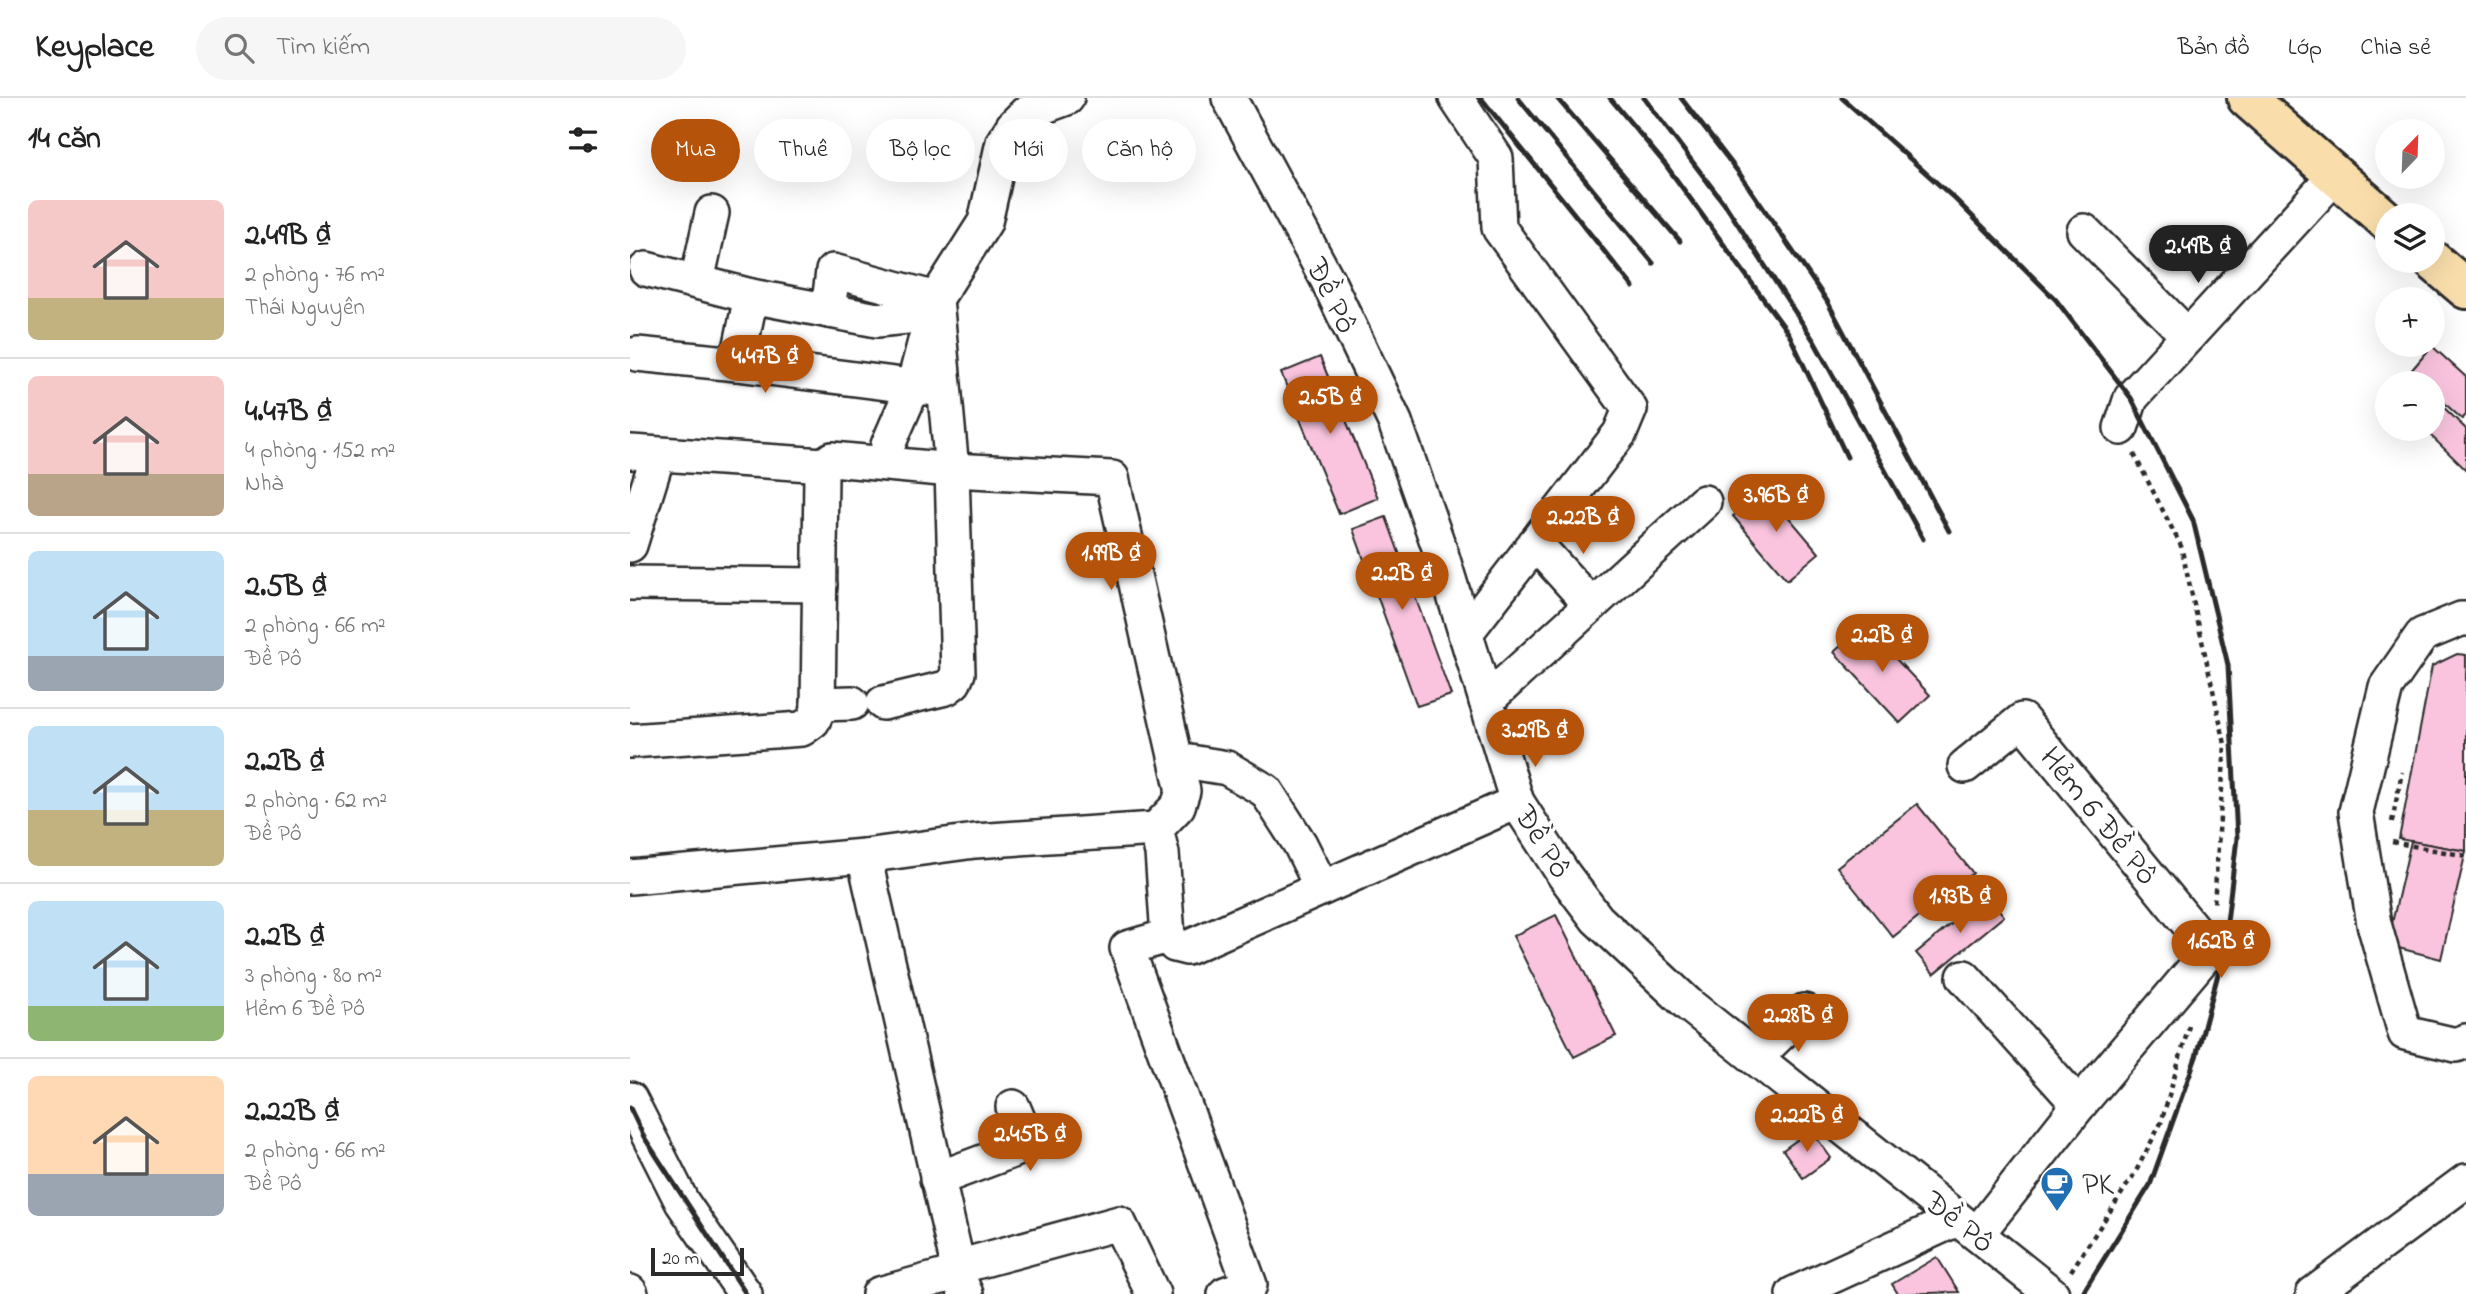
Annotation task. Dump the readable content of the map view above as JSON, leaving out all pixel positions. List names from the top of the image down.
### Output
{
  "streets": {
    "street": ["Đề Pô", "Hẻm 6 Đề Pô"]
  },
  "crossings": [
    ["Đề Pô", "Hẻm 6 Đề Pô"]
  ],
  "places": {
    "cafe": ["PK"]
  },
  "scale_bar": "20 m",
  "north": "top right",
  "page": {
    "header": "Keyplace",
    "search": "Tìm kiếm",
    "nav": ["Bản đồ", "Lớp", "Chia sẻ"],
    "heading": "14 căn",
    "map_buttons": ["+", "−"],
    "chip": [
      "Mua",
      "Thuê",
      "Bộ lọc",
      "Mới",
      "Căn hộ"
    ],
    "list": [
      {
        "name": "2.49B ₫",
        "note": "2 phòng · 76 m² · Thái Nguyên"
      },
      {
        "name": "4.47B ₫",
        "note": "4 phòng · 152 m² · Nhà"
      },
      {
        "name": "2.5B ₫",
        "note": "2 phòng · 66 m² · Đề Pô"
      },
      {
        "name": "2.2B ₫",
        "note": "2 phòng · 62 m² · Đề Pô"
      },
      {
        "name": "2.2B ₫",
        "note": "3 phòng · 80 m² · Hẻm 6 Đề Pô"
      },
      {
        "name": "2.22B ₫",
        "note": "2 phòng · 66 m² · Đề Pô"
      }
    ],
    "price": [
      "2.49B ₫",
      "4.47B ₫",
      "2.5B ₫",
      "3.96B ₫",
      "2.22B ₫",
      "1.99B ₫",
      "2.2B ₫",
      "2.2B ₫",
      "3.29B ₫",
      "1.93B ₫",
      "1.62B ₫",
      "2.28B ₫",
      "2.22B ₫",
      "2.45B ₫"
    ],
    "scale": "20 m"
  }
}
